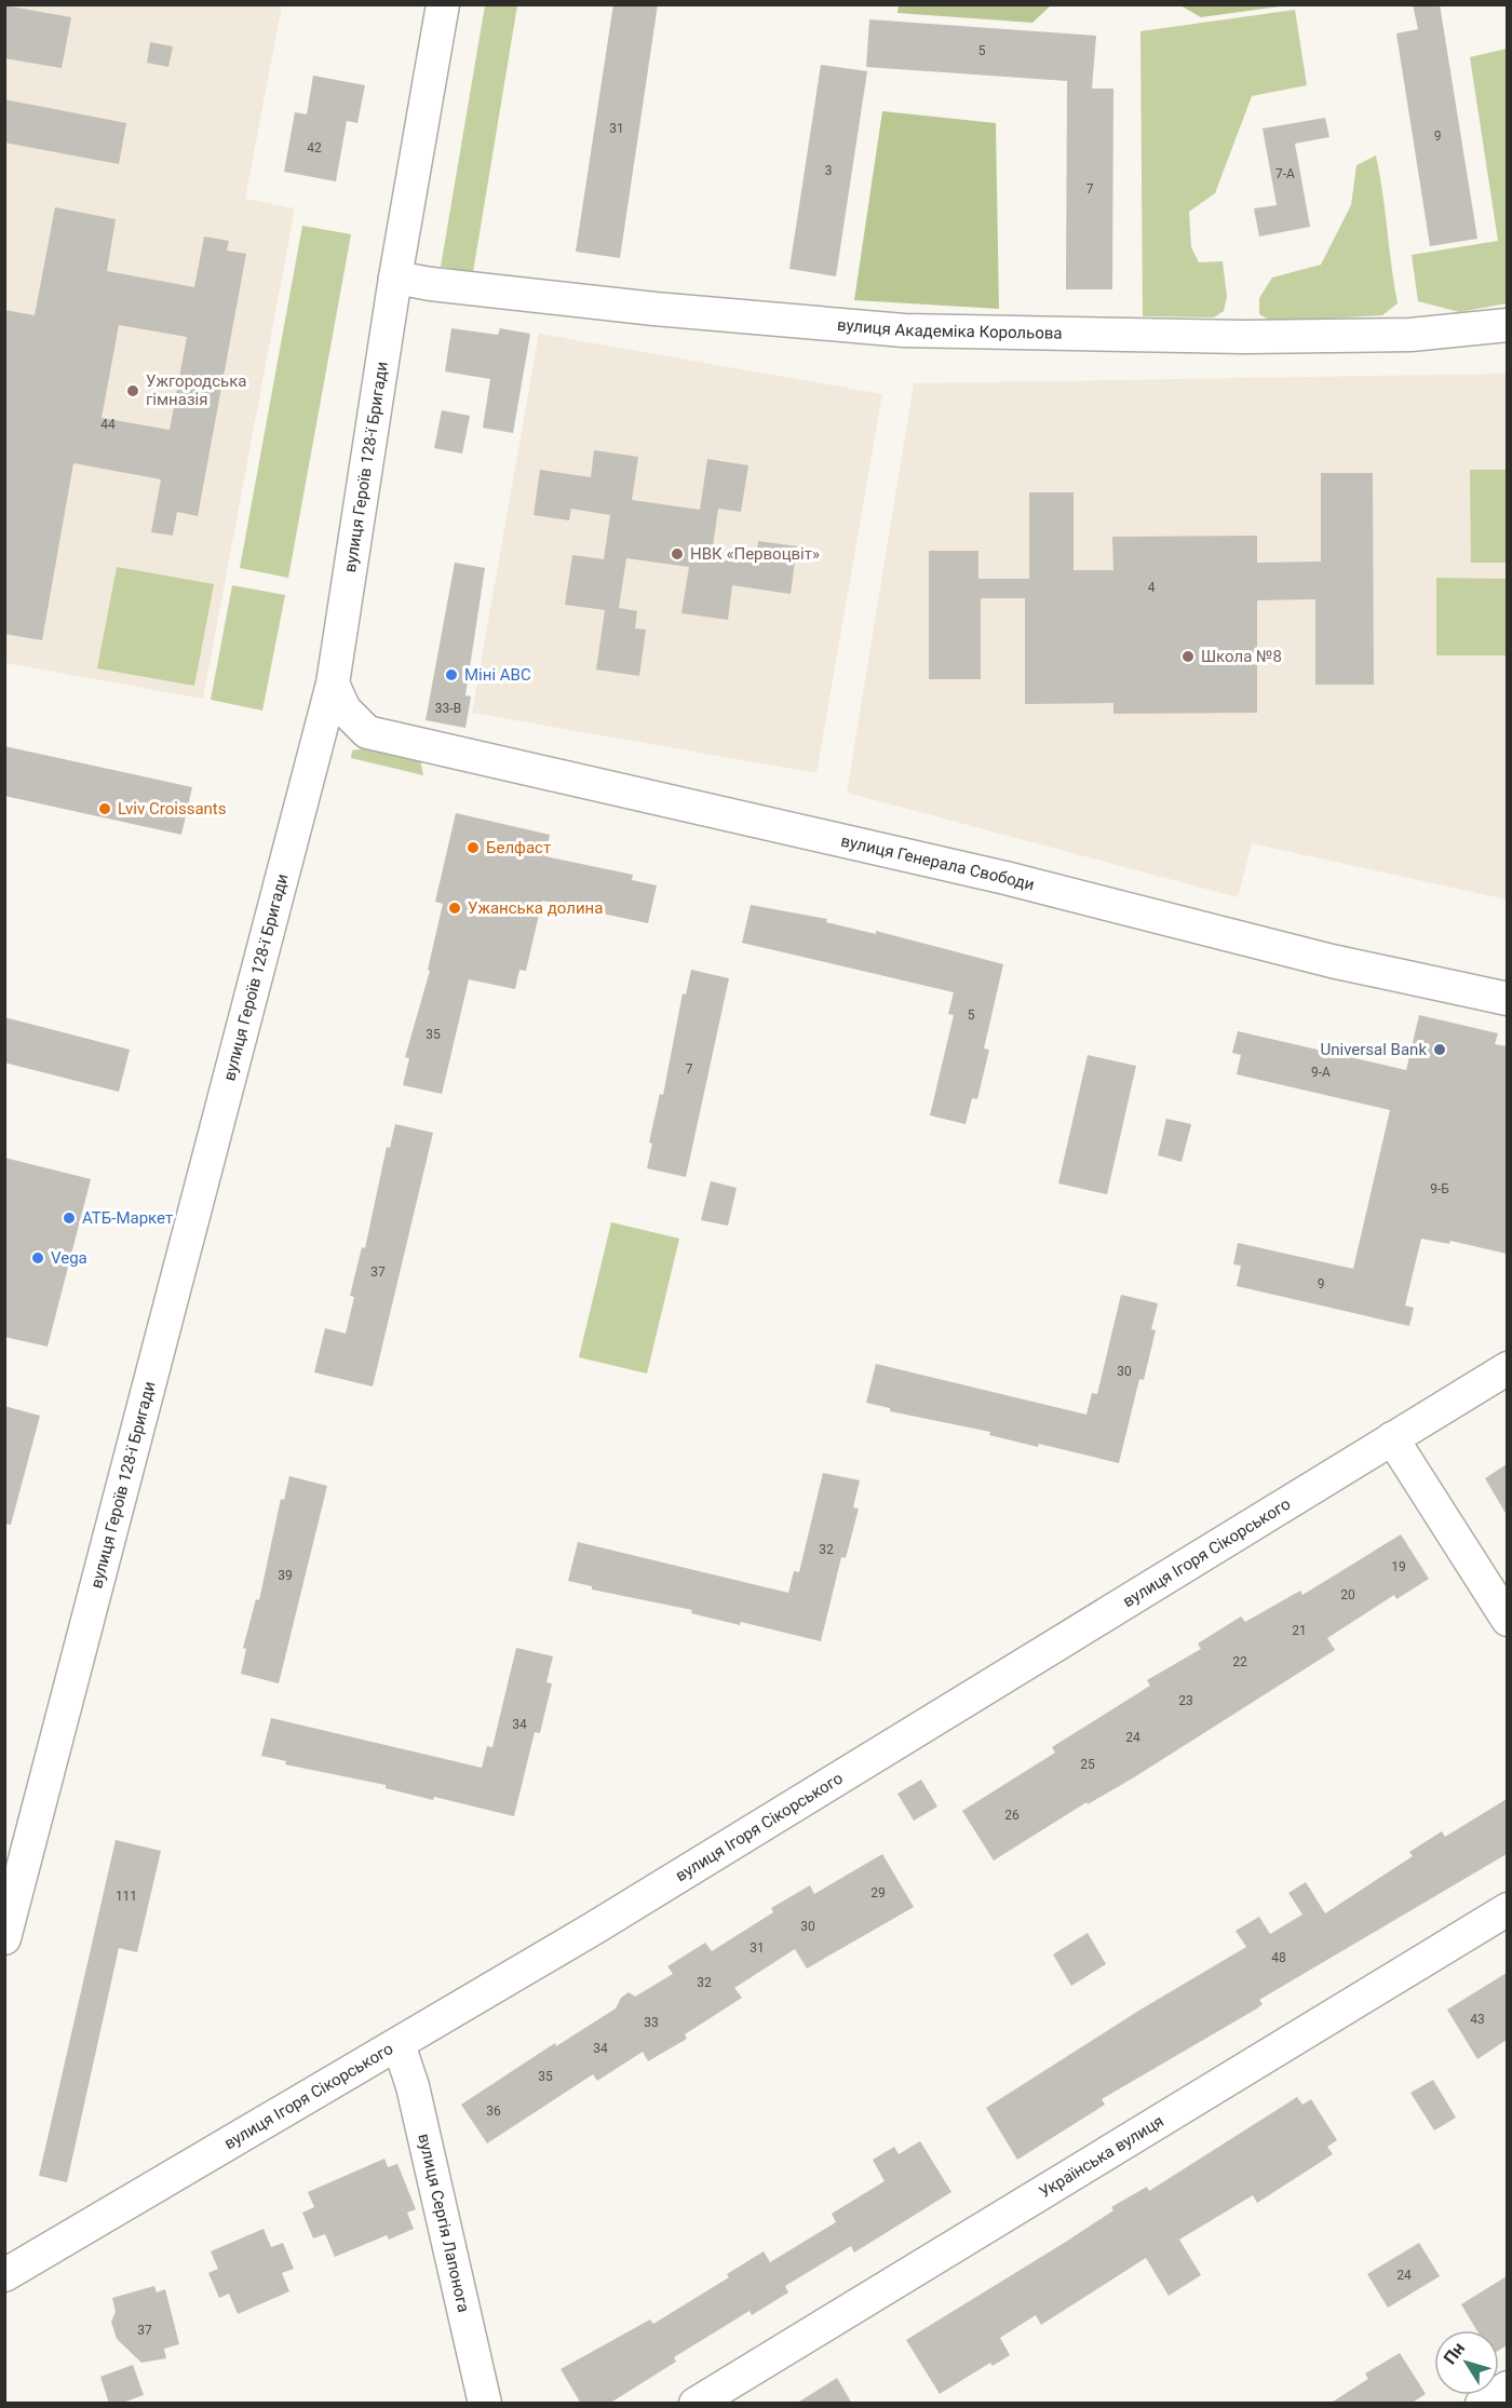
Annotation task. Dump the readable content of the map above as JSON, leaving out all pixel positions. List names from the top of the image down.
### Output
{
  "streets": {
    "street": [
      "вулиця Академіка Корольова",
      "вулиця Героїв 128-ї Бригади",
      "вулиця Генерала Свободи",
      "вулиця Ігоря Сікорського",
      "Українська вулиця",
      "вулиця Сергія Лапонога"
    ]
  },
  "crossings": [
    ["вулиця Академіка Корольова", "вулиця Героїв 128-ї Бригади"],
    ["вулиця Ігоря Сікорського", "вулиця Сергія Лапонога"]
  ],
  "places": [
    "Ужгородська гімназія",
    "НВК «Первоцвіт»",
    "Школа №8",
    "Міні ABC",
    "Lviv Croissants",
    "Белфаст",
    "Ужанська долина",
    "Universal Bank",
    "АТБ-Маркет",
    "Vega"
  ],
  "house_numbers": [
    "5",
    "31",
    "9",
    "42",
    "3",
    "7-А",
    "7",
    "44",
    "4",
    "33-В",
    "5",
    "35",
    "7",
    "9-А",
    "9-Б",
    "37",
    "9",
    "30",
    "32",
    "19",
    "39",
    "20",
    "21",
    "22",
    "23",
    "34",
    "24",
    "25",
    "26",
    "29",
    "111",
    "30",
    "31",
    "48",
    "32",
    "43",
    "33",
    "34",
    "35",
    "36",
    "24",
    "37"
  ],
  "north": "top left"
}
